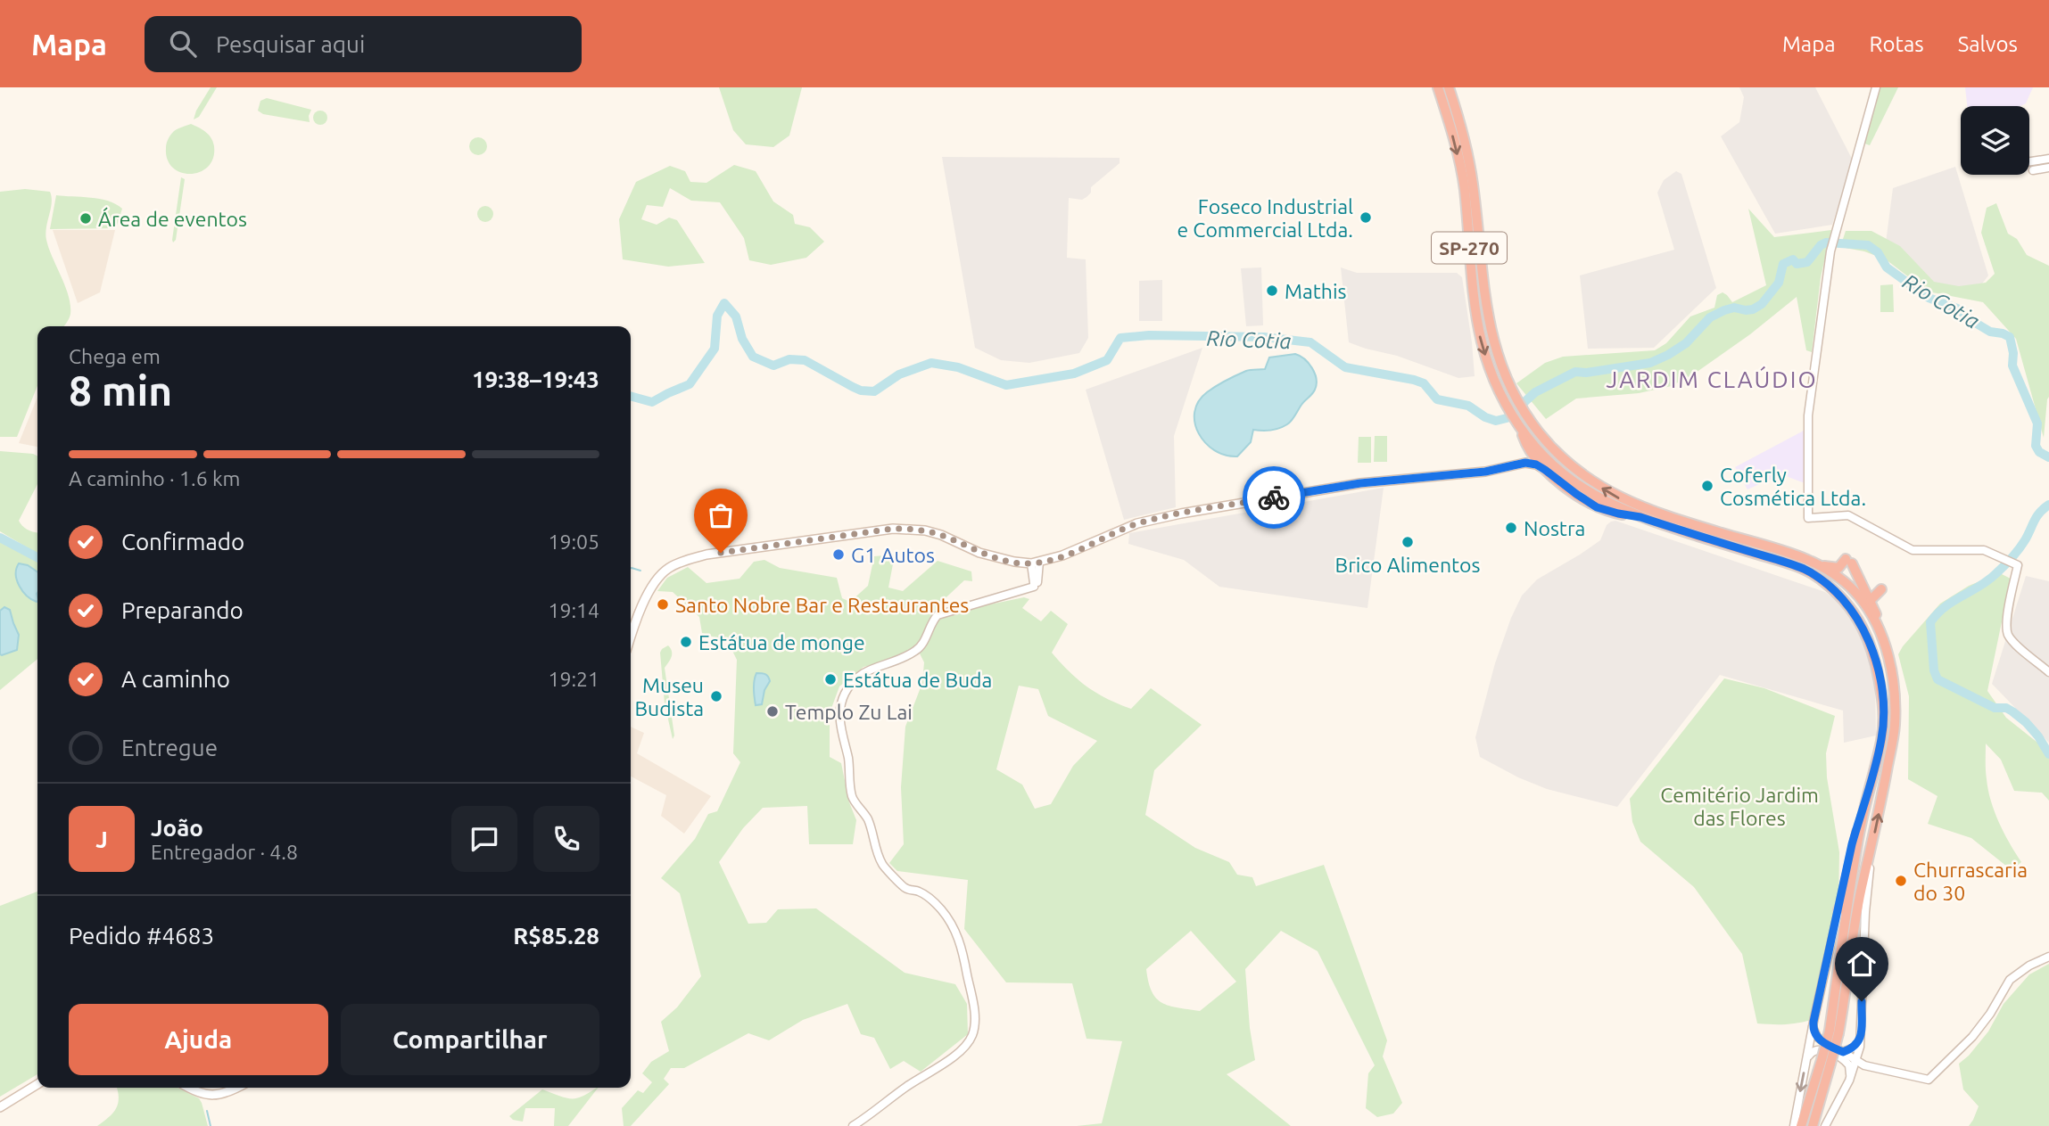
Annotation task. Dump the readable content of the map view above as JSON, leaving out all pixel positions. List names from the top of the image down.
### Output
{
  "streets": {
    "highway": ["SP-270"]
  },
  "districts": ["JARDIM CLAÚDIO"],
  "water": ["Rio Cotia"],
  "parks": ["Cemitério Jardim das Flores"],
  "places": [
    "Foseco Industrial e Commercial Ltda.",
    "Área de eventos",
    "Mathis",
    "Coferly Cosmética Ltda.",
    "Nostra",
    "Brico Alimentos",
    "G1 Autos",
    "Santo Nobre Bar e Restaurantes",
    "Estátua de monge",
    "Estátua de Buda",
    "Museu Budista",
    "Templo Zu Lai",
    "Churrascaria do 30"
  ],
  "page": {
    "header": "Mapa",
    "search": "Pesquisar aqui",
    "nav": ["Mapa", "Rotas", "Salvos"],
    "heading": ["8 min", "Chega em", "19:38–19:43"],
    "panel": [
      "João",
      "Entregador · 4.8",
      "Pedido #4683",
      "R$85.28"
    ],
    "bar": "A caminho · 1.6 km",
    "list": [
      ["Confirmado", "19:05"],
      ["Preparando", "19:14"],
      ["A caminho", "19:21"],
      "Entregue"
    ],
    "round": "J",
    "buttons": ["Ajuda", "Compartilhar"]
  }
}
